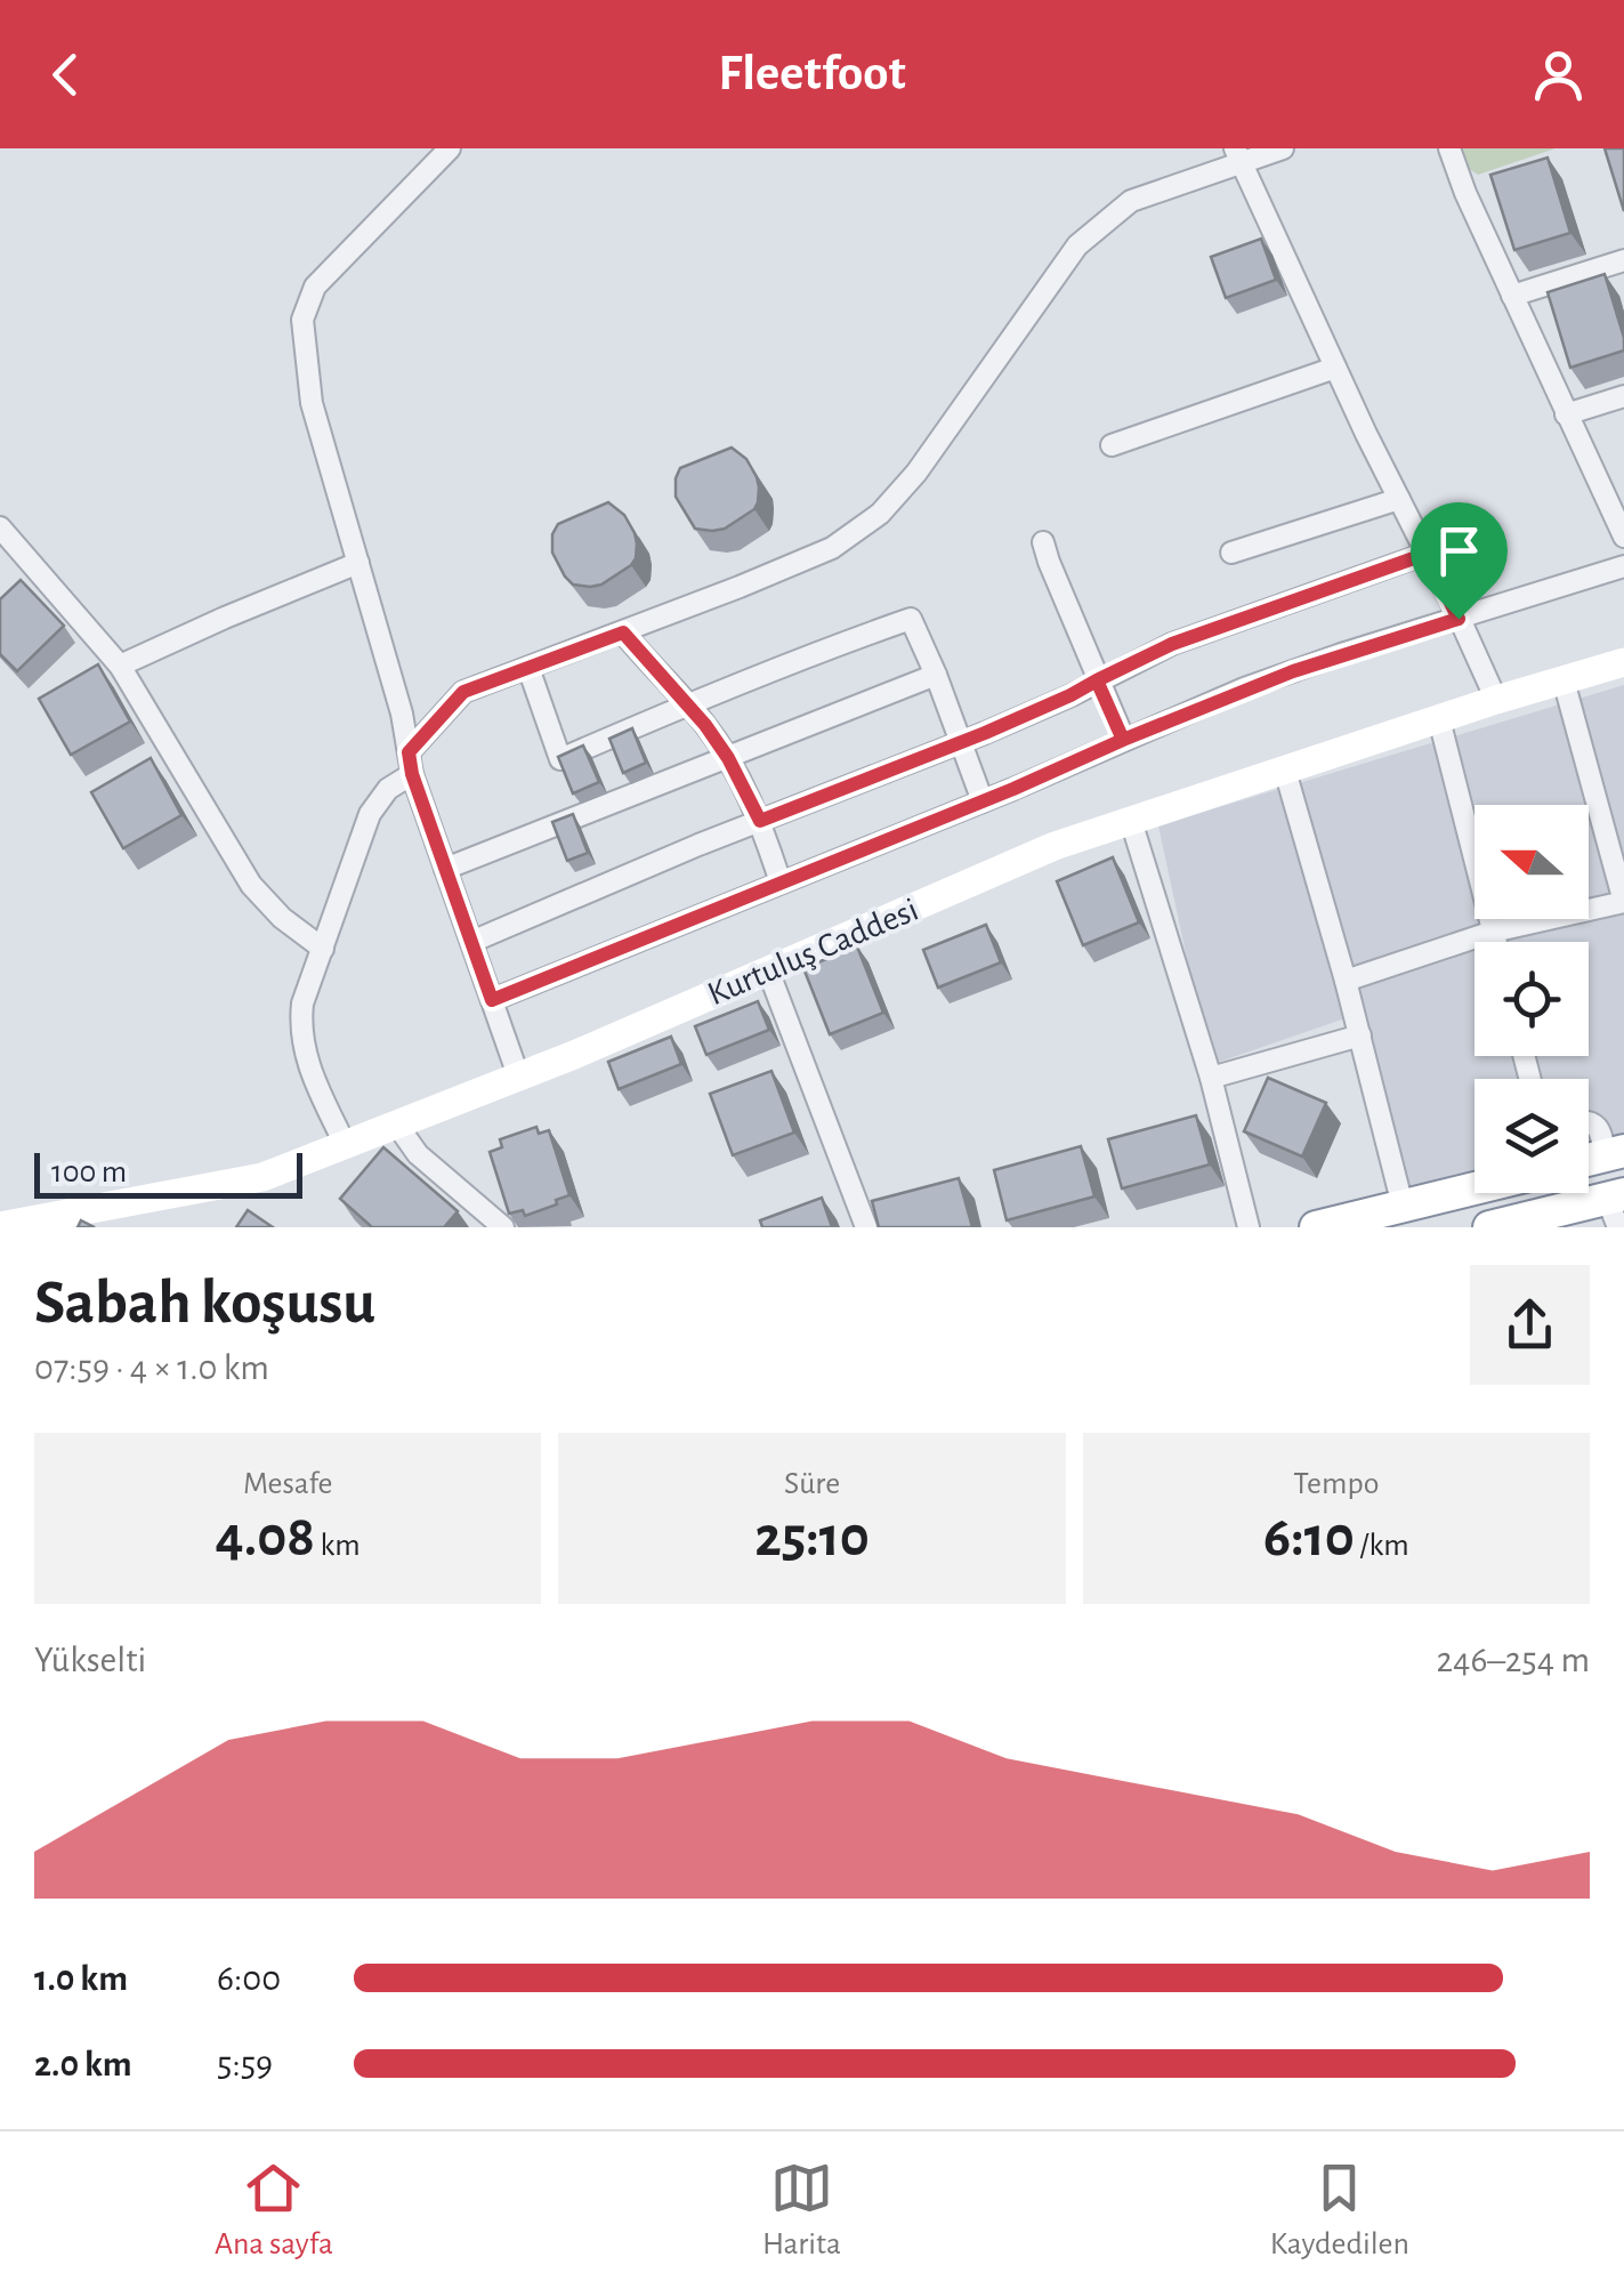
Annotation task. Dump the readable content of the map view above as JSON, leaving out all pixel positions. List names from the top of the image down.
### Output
{
  "streets": {
    "main road": ["Kurtuluş Caddesi"]
  },
  "scale_bar": "100 m",
  "north": "left",
  "page": {
    "header": "Fleetfoot",
    "scale": "100 m",
    "heading": ["Sabah koşusu", "07:59 · 4 × 1.0 km"],
    "stats": [
      ["Mesafe", "4.08 km"],
      ["Süre", "25:10"],
      ["Tempo", "6:10 /km"]
    ],
    "chart": ["Yükselti", "246–254 m"],
    "list": [
      {
        "name": "1.0 km",
        "note": "6:00"
      },
      {
        "name": "2.0 km",
        "note": "5:59"
      }
    ],
    "tabs": ["Ana sayfa", "Harita", "Kaydedilen"]
  }
}
